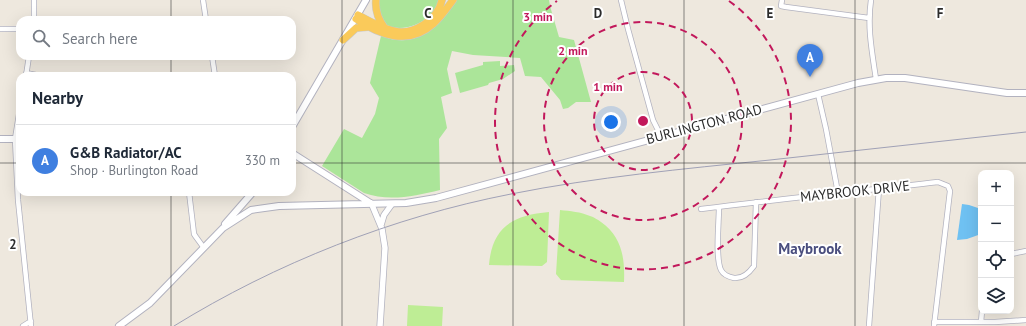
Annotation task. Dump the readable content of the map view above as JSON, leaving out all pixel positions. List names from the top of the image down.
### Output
{
  "streets": {
    "main road": ["BURLINGTON ROAD"],
    "street": ["MAYBROOK DRIVE"]
  },
  "districts": ["Maybrook"],
  "page": {
    "search": "Search here",
    "pins": "A",
    "heading": "Nearby",
    "list": [
      {
        "mark": "A",
        "name": "G&B Radiator/AC",
        "note": "Shop · Burlington Road",
        "value": "330 m"
      }
    ],
    "map_buttons": ["+", "−"]
  },
  "grid": {
    "columns": [
      "C",
      "D",
      "E",
      "F"
    ],
    "rows": ["2"]
  },
  "rings": ["3 min", "2 min", "1 min"]
}
